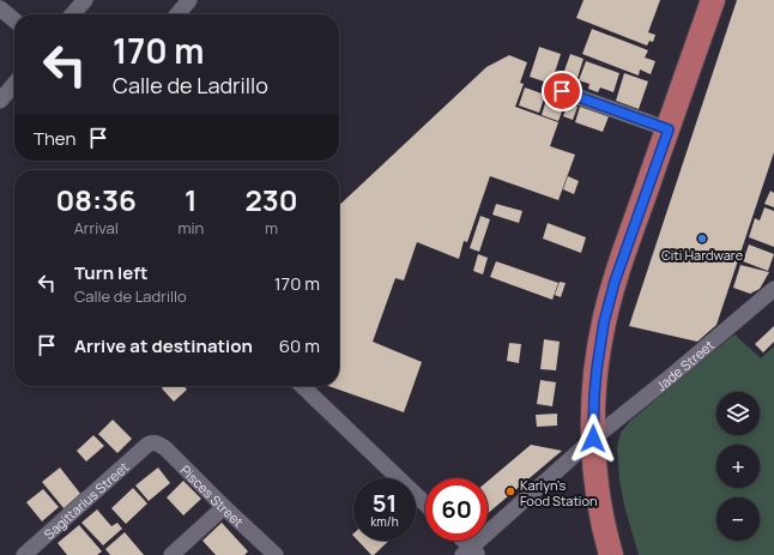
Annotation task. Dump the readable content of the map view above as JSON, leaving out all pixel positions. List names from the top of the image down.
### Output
{
  "streets": {
    "street": ["Jade Street", "Pisces Street", "Sagittarius Street"]
  },
  "crossings": [
    ["Pisces Street", "Sagittarius Street"]
  ],
  "places": ["Citi Hardware", "Karlyn's Food Station"],
  "page": {
    "turn": ["170 m", "Calle de Ladrillo"],
    "then": "Then",
    "eta": [
      "08:36",
      "Arrival",
      "1",
      "min",
      "230",
      "m"
    ],
    "list": [
      {
        "name": "Turn left",
        "note": "Calle de Ladrillo",
        "value": "170 m"
      },
      {
        "name": "Arrive at destination",
        "value": "60 m"
      }
    ],
    "map_buttons": ["+", "−"],
    "speed": "51 km/h",
    "limit": "60"
  }
}
